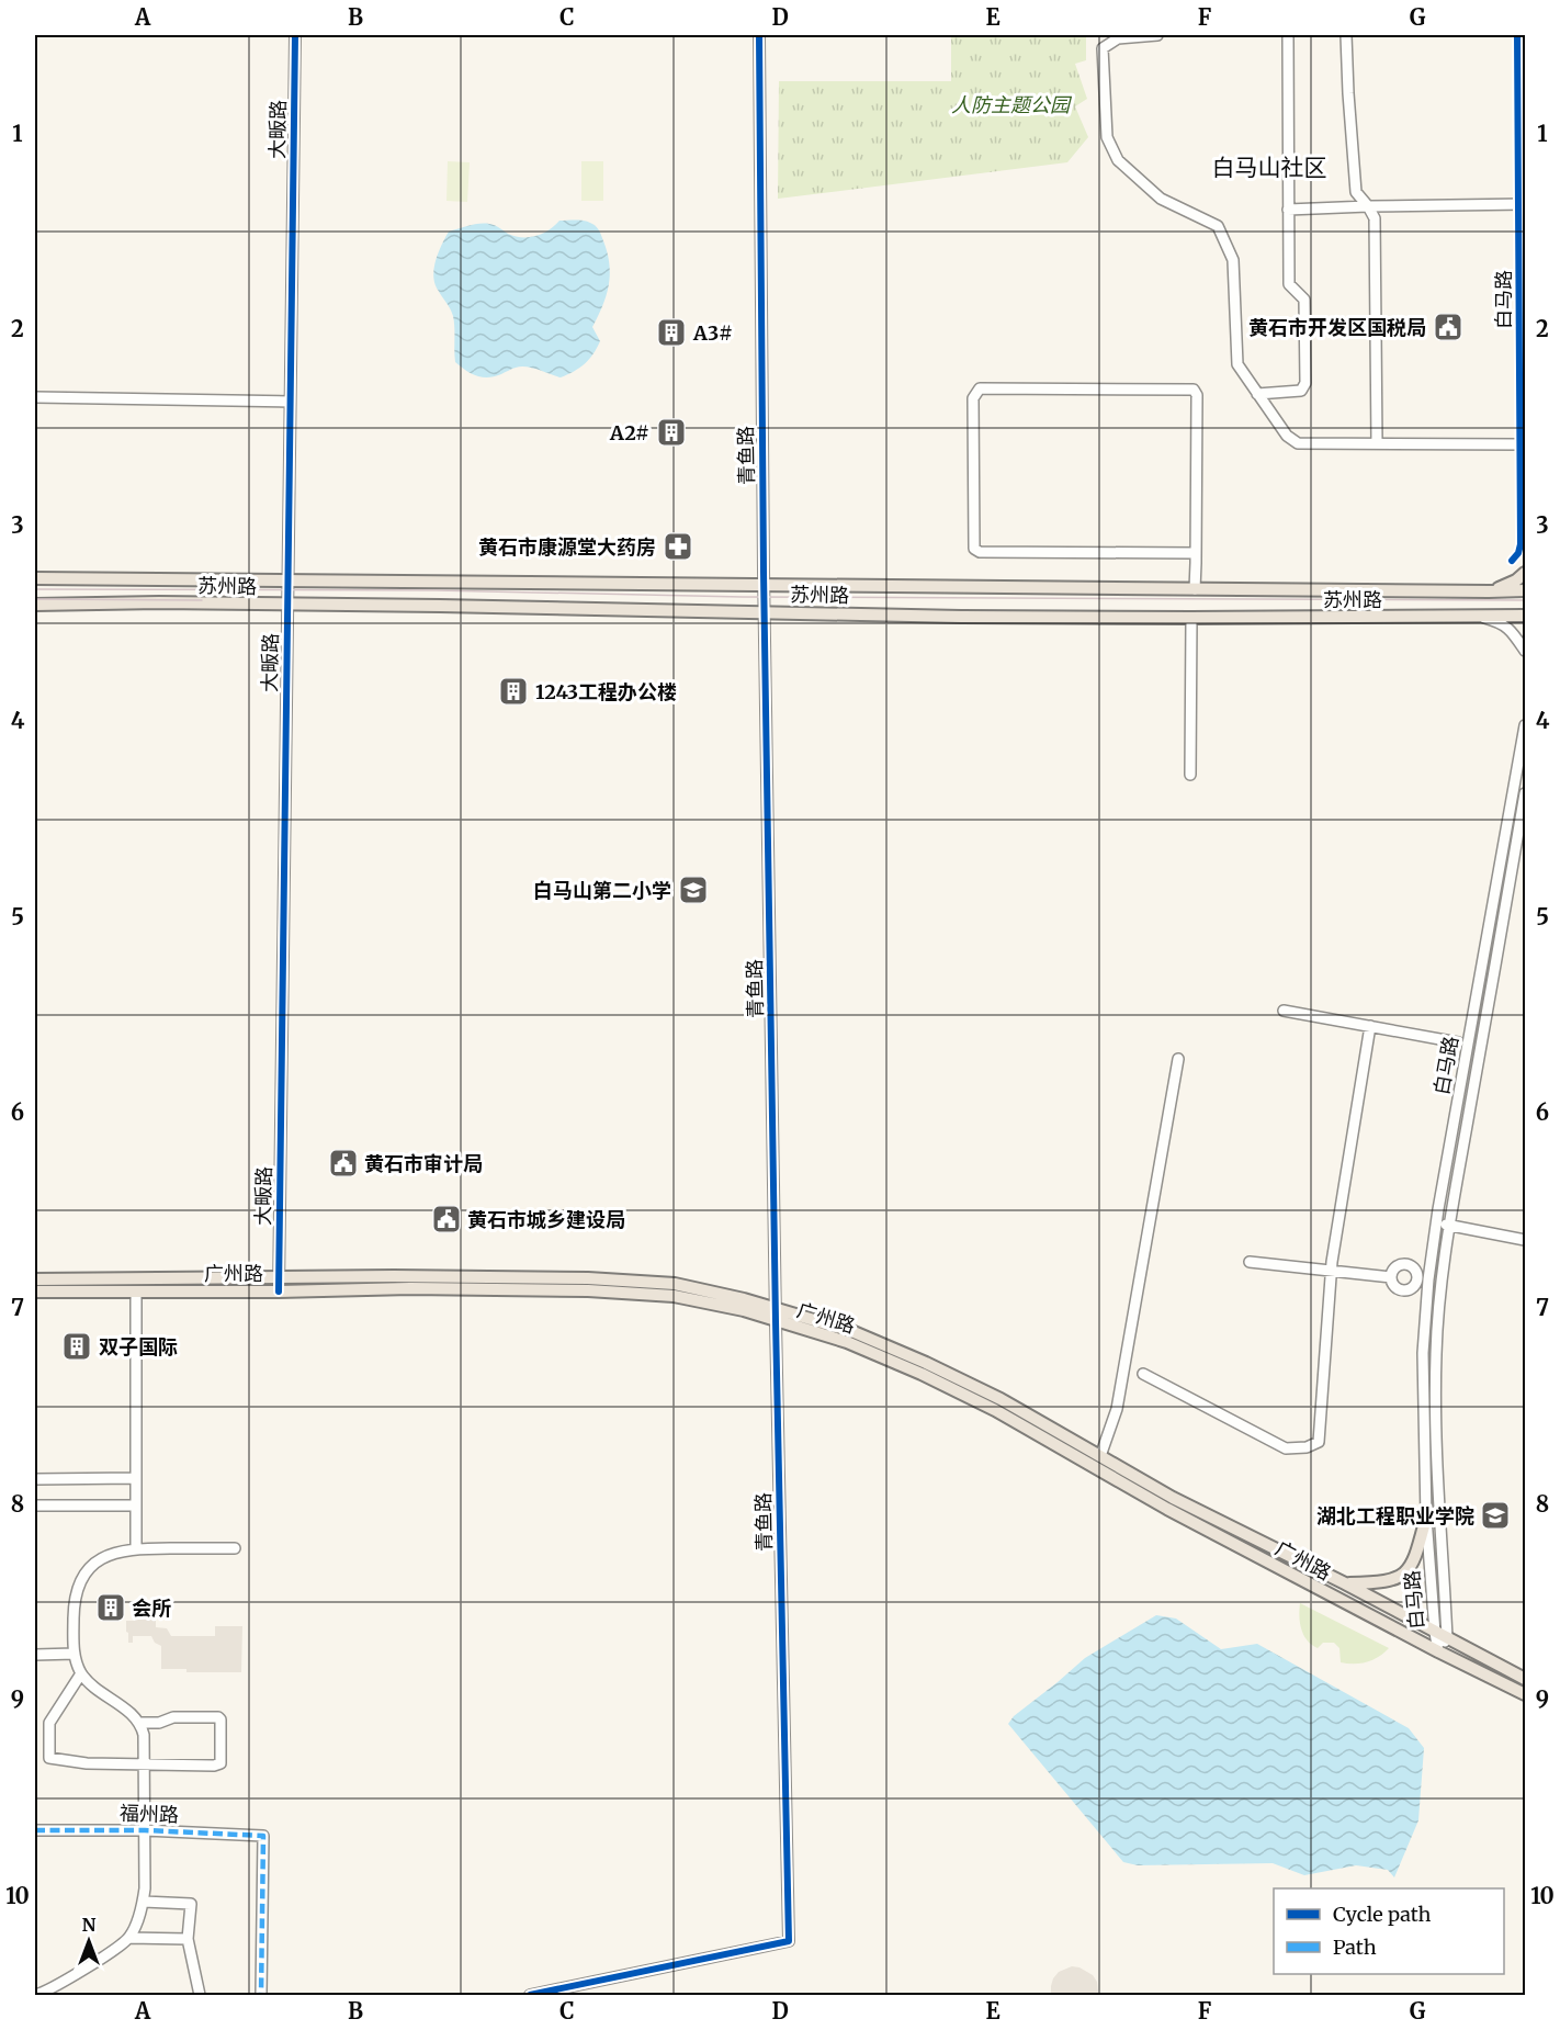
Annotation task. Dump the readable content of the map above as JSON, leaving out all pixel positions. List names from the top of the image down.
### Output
{
  "streets": {
    "main road": ["苏州路", "广州路"],
    "street": [
      "大畈路",
      "白马路",
      "青鱼路",
      "福州路"
    ]
  },
  "crossings": [
    ["大畈路", "苏州路"],
    ["大畈路", "广州路"],
    ["白马路", "广州路"],
    ["青鱼路", "苏州路"],
    ["青鱼路", "广州路"]
  ],
  "districts": ["白马山社区"],
  "parks": ["人防主题公园"],
  "places": {
    "public building": ["黄石市开发区国税局", "黄石市审计局", "黄石市城乡建设局"],
    "building": [
      "A3#",
      "A2#",
      "1243工程办公楼",
      "双子国际",
      "会所"
    ],
    "pharmacy": ["黄石市康源堂大药房"],
    "school or university": ["白马山第二小学", "湖北工程职业学院"]
  },
  "legend": ["Cycle path", "Path"],
  "north": "top",
  "grid": {
    "columns": [
      "A",
      "B",
      "C",
      "D",
      "E",
      "F",
      "G"
    ],
    "rows": [
      "1",
      "2",
      "3",
      "4",
      "5",
      "6",
      "7",
      "8",
      "9",
      "10"
    ]
  }
}
